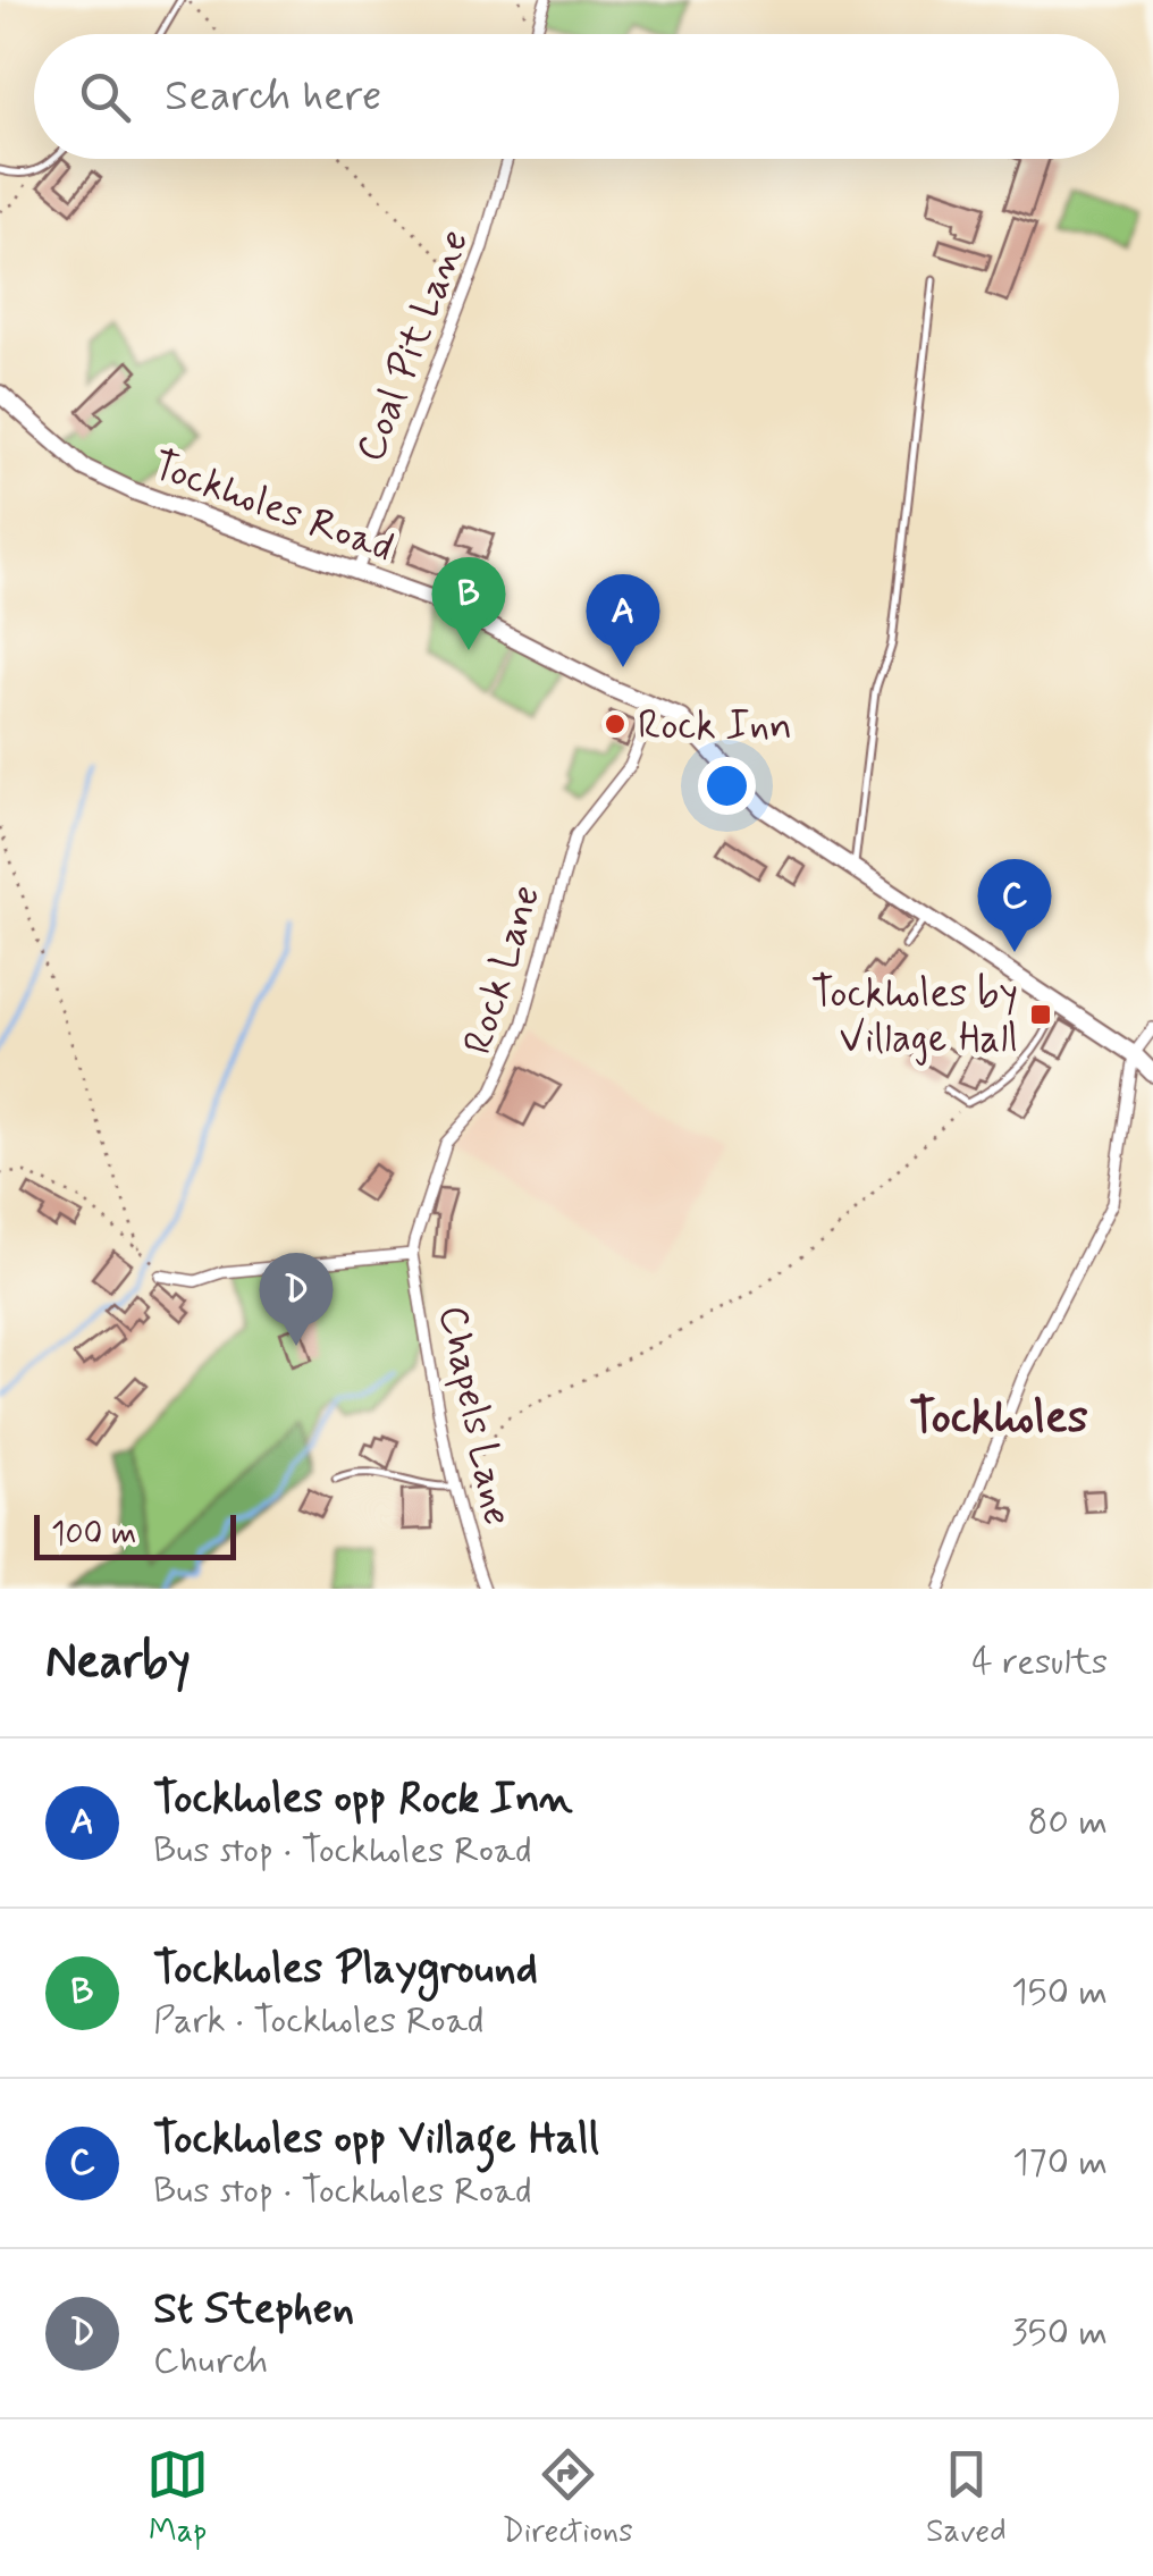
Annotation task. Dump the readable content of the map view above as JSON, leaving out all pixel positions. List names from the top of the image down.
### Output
{
  "streets": {
    "street": [
      "Coal Pit Lane",
      "Tockholes Road",
      "Rock Lane",
      "Chapels Lane"
    ]
  },
  "crossings": [
    ["Coal Pit Lane", "Tockholes Road"],
    ["Tockholes Road", "Rock Lane"],
    ["Rock Lane", "Chapels Lane"]
  ],
  "districts": ["Tockholes"],
  "places": {
    "other": ["Rock Inn"],
    "transit": ["Tockholes by Village Hall"]
  },
  "scale_bar": "100 m",
  "page": {
    "search": "Search here",
    "pins": [
      "B",
      "A",
      "C",
      "D"
    ],
    "scale": "100 m",
    "heading": ["Nearby", "4 results"],
    "list": [
      {
        "mark": "A",
        "name": "Tockholes opp Rock Inn",
        "note": "Bus stop · Tockholes Road",
        "value": "80 m"
      },
      {
        "mark": "B",
        "name": "Tockholes Playground",
        "note": "Park · Tockholes Road",
        "value": "150 m"
      },
      {
        "mark": "C",
        "name": "Tockholes opp Village Hall",
        "note": "Bus stop · Tockholes Road",
        "value": "170 m"
      },
      {
        "mark": "D",
        "name": "St Stephen",
        "note": "Church",
        "value": "350 m"
      }
    ],
    "nav": ["Map", "Directions", "Saved"]
  }
}
